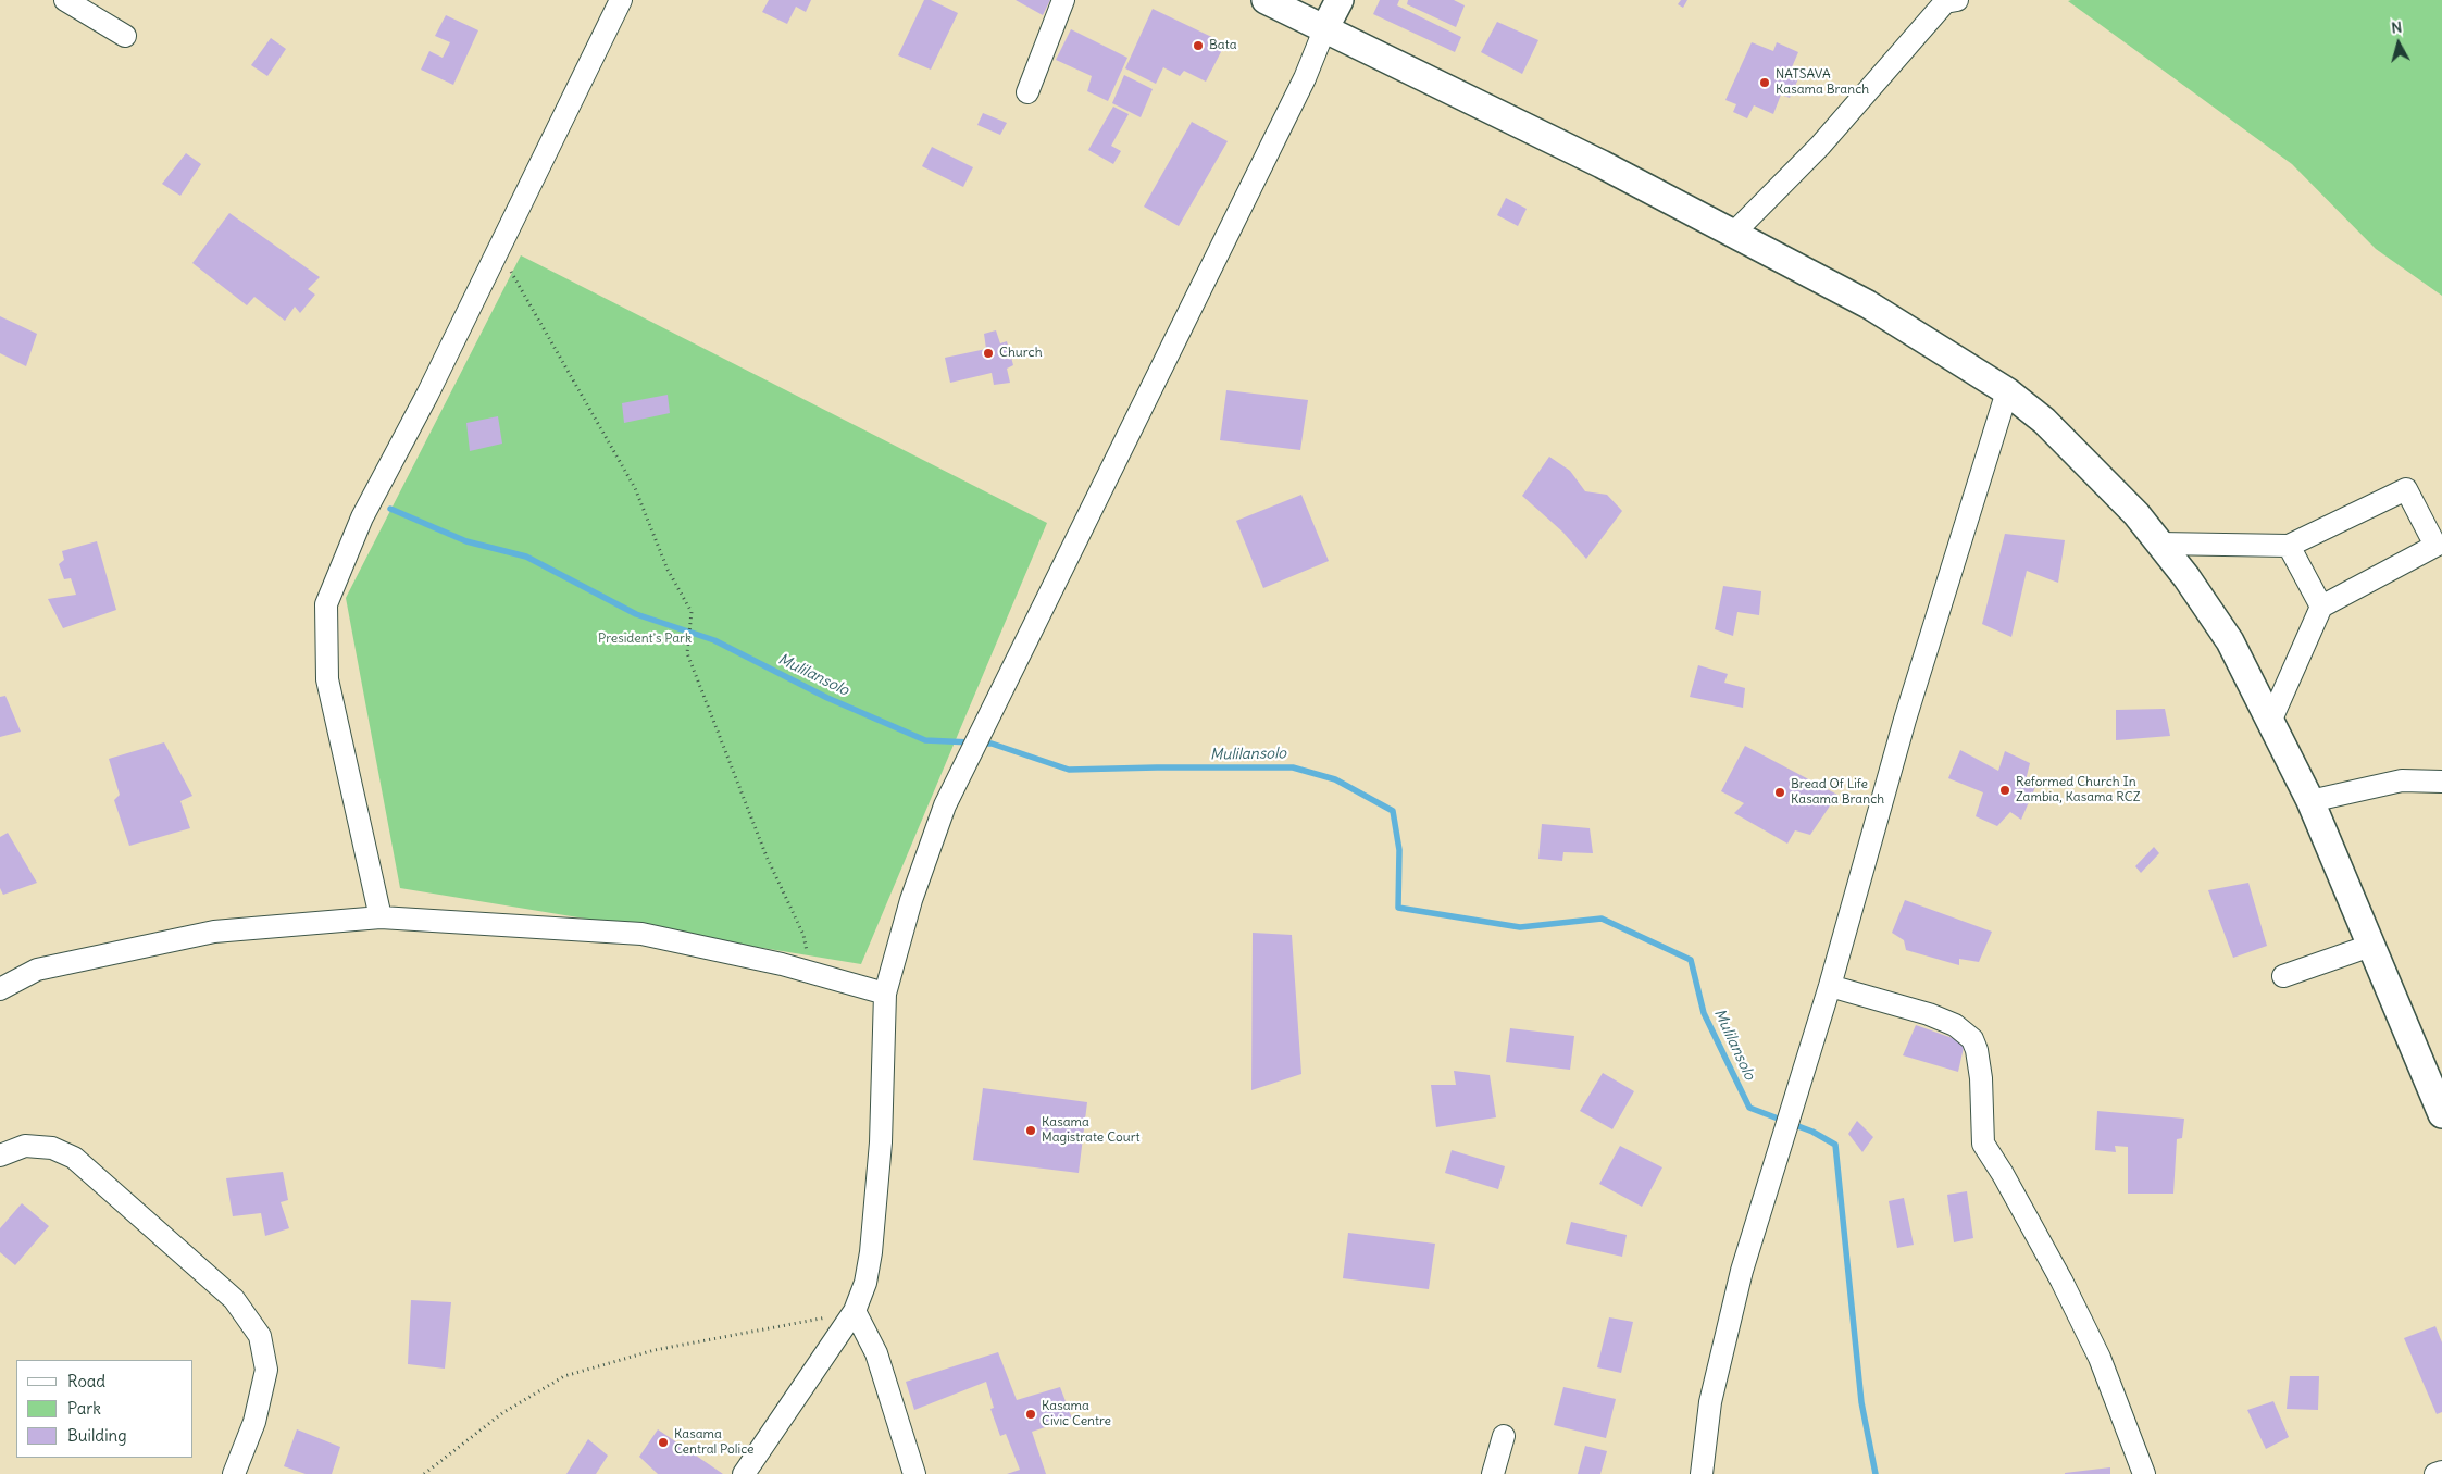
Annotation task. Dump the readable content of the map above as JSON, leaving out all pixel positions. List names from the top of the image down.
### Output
{
  "water": ["Mulilansolo"],
  "parks": ["President's Park"],
  "places": [
    "Bata",
    "NATSAVA Kasama Branch",
    "Church",
    "Reformed Church In Zambia, Kasama RCZ",
    "Bread Of Life Kasama Branch",
    "Kasama Magistrate Court",
    "Kasama Civic Centre",
    "Kasama Central Police"
  ],
  "legend": ["Road", "Park", "Building"],
  "north": "top"
}
